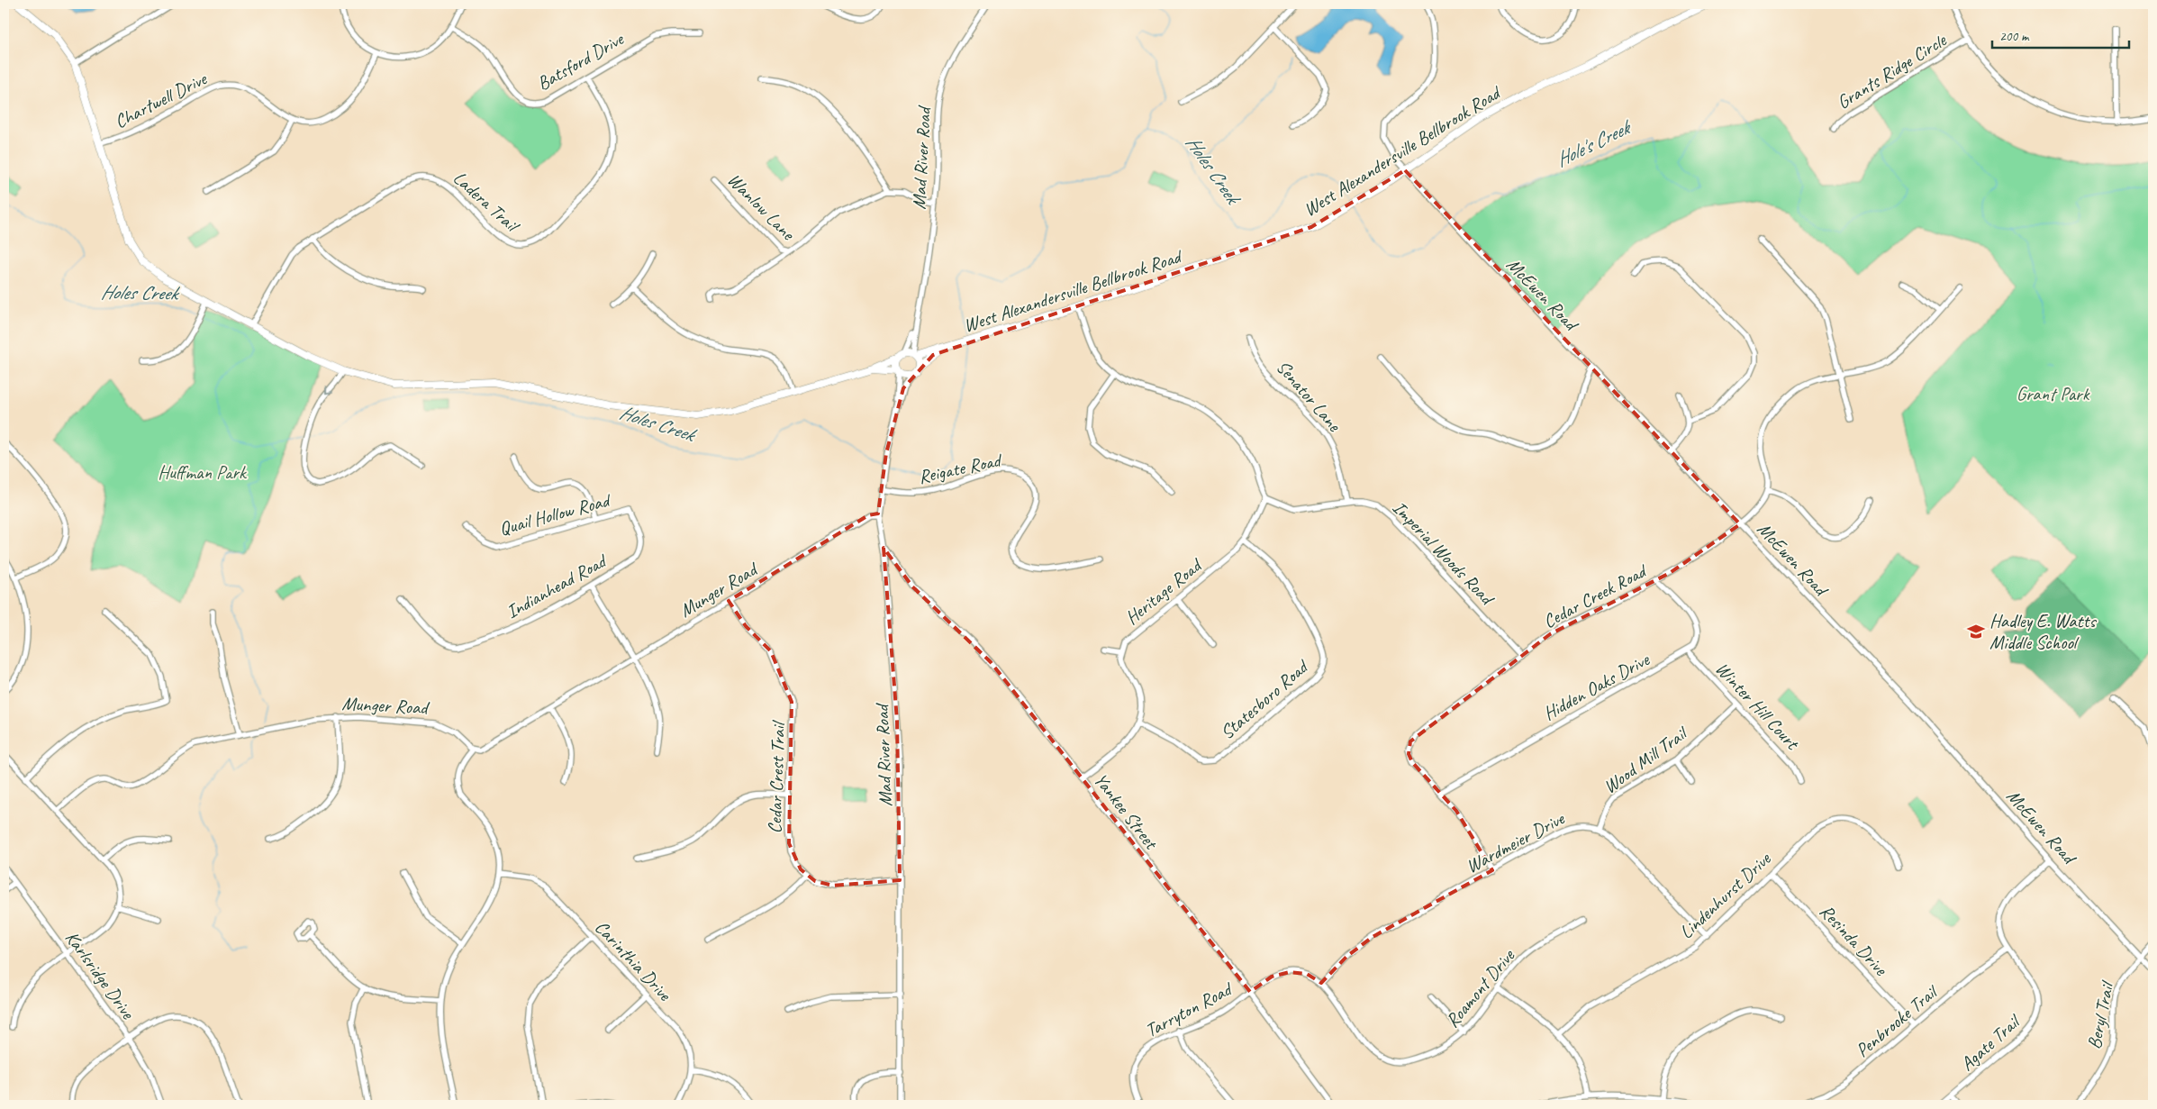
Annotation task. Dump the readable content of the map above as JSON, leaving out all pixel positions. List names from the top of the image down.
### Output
{
  "streets": {
    "main road": ["West Alexandersville Bellbrook Road"],
    "street": [
      "Batsford Drive",
      "Grants Ridge Circle",
      "Chartwell Drive",
      "Mad River Road",
      "Ladera Trail",
      "Wanlow Lane",
      "McEwen Road",
      "Senator Lane",
      "Reigate Road",
      "Quail Hollow Road",
      "Imperial Woods Road",
      "Indianhead Road",
      "Munger Road",
      "Heritage Road",
      "Cedar Creek Road",
      "Hidden Oaks Drive",
      "Statesboro Road",
      "Winter Hill Court",
      "Wood Mill Trail",
      "Cedar Crest Trail",
      "Yankee Street",
      "Wardmeier Drive",
      "Lindenhurst Drive",
      "Resinda Drive",
      "Carinthia Drive",
      "Karlsridge Drive",
      "Roamont Drive",
      "Tarryton Road",
      "Beryl Trail",
      "Penbrooke Trail",
      "Agate Trail"
    ]
  },
  "crossings": [
    ["Batsford Drive", "Ladera Trail"],
    ["West Alexandersville Bellbrook Road", "Mad River Road"],
    ["West Alexandersville Bellbrook Road", "McEwen Road"],
    ["Mad River Road", "Reigate Road"],
    ["Mad River Road", "Munger Road"],
    ["Mad River Road", "Cedar Crest Trail"],
    ["Mad River Road", "Yankee Street"],
    ["McEwen Road", "Cedar Creek Road"],
    ["McEwen Road", "Beryl Trail"],
    ["McEwen Road", "Agate Trail"],
    ["Senator Lane", "Imperial Woods Road"],
    ["Quail Hollow Road", "Indianhead Road"],
    ["Imperial Woods Road", "Heritage Road"],
    ["Imperial Woods Road", "Cedar Creek Road"],
    ["Munger Road", "Cedar Crest Trail"],
    ["Heritage Road", "Statesboro Road"],
    ["Cedar Creek Road", "Hidden Oaks Drive"],
    ["Cedar Creek Road", "Wardmeier Drive"],
    ["Hidden Oaks Drive", "Winter Hill Court"],
    ["Winter Hill Court", "Wood Mill Trail"],
    ["Wood Mill Trail", "Wardmeier Drive"],
    ["Yankee Street", "Roamont Drive"],
    ["Yankee Street", "Tarryton Road"],
    ["Wardmeier Drive", "Roamont Drive"],
    ["Lindenhurst Drive", "Resinda Drive"],
    ["Resinda Drive", "Penbrooke Trail"],
    ["Roamont Drive", "Tarryton Road"],
    ["Penbrooke Trail", "Agate Trail"]
  ],
  "water": ["Hole's Creek", "Holes Creek"],
  "parks": ["Grant Park", "Huffman Park"],
  "places": {
    "school or university": ["Hadley E. Watts Middle School"]
  },
  "scale_bar": "200 m"
}
